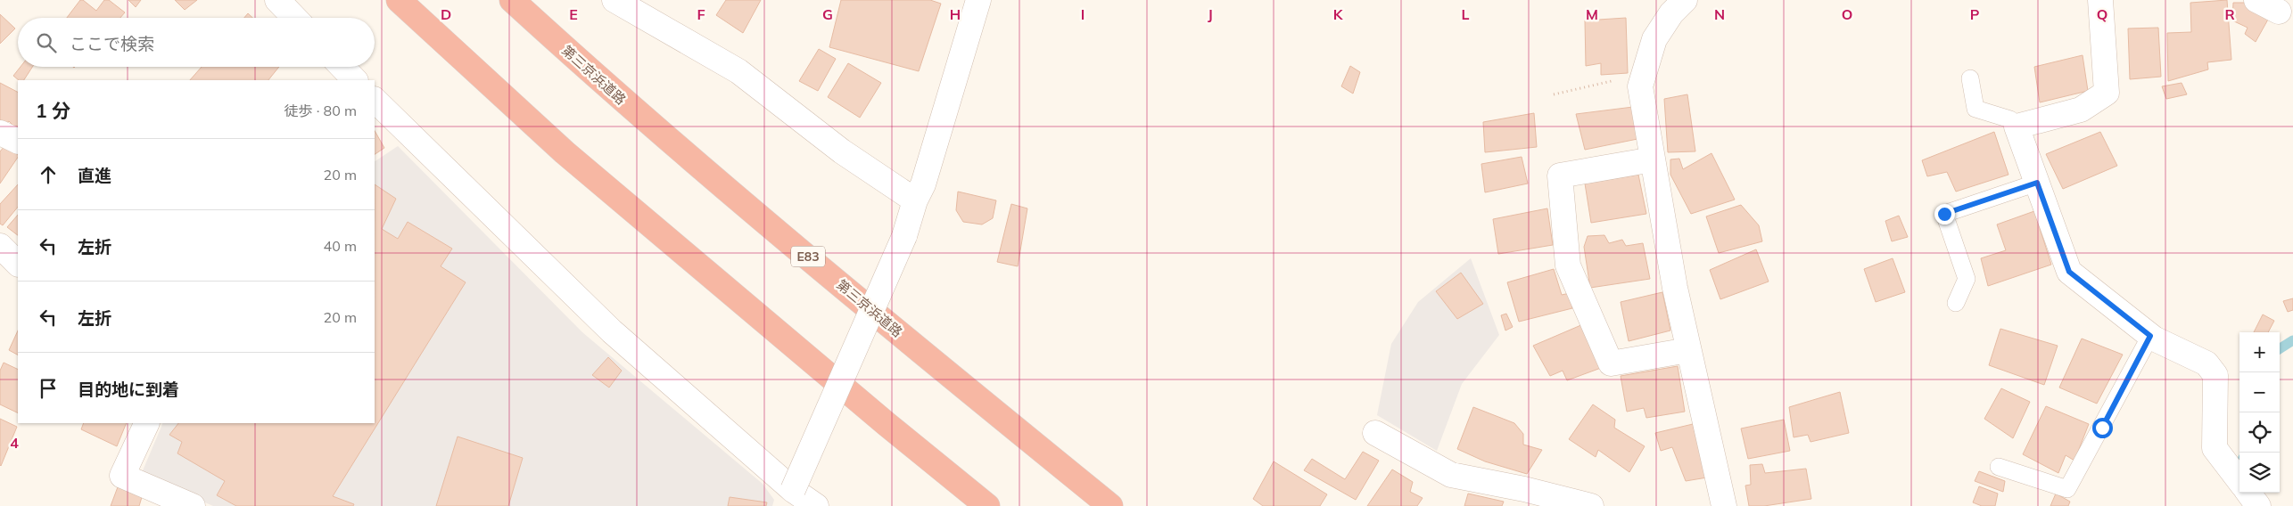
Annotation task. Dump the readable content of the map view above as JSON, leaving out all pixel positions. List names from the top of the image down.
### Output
{
  "streets": {
    "highway": ["第三京浜道路", "E83"]
  },
  "page": {
    "search": "ここで検索",
    "heading": ["1 分", "徒歩 · 80 m"],
    "list": [
      ["直進", "20 m"],
      ["左折", "40 m"],
      ["左折", "20 m"],
      "目的地に到着"
    ],
    "map_buttons": ["+", "−"]
  },
  "grid": {
    "columns": [
      "D",
      "E",
      "F",
      "G",
      "H",
      "I",
      "J",
      "K",
      "L",
      "M",
      "N",
      "O",
      "P",
      "Q",
      "R"
    ],
    "rows": ["4"]
  }
}
